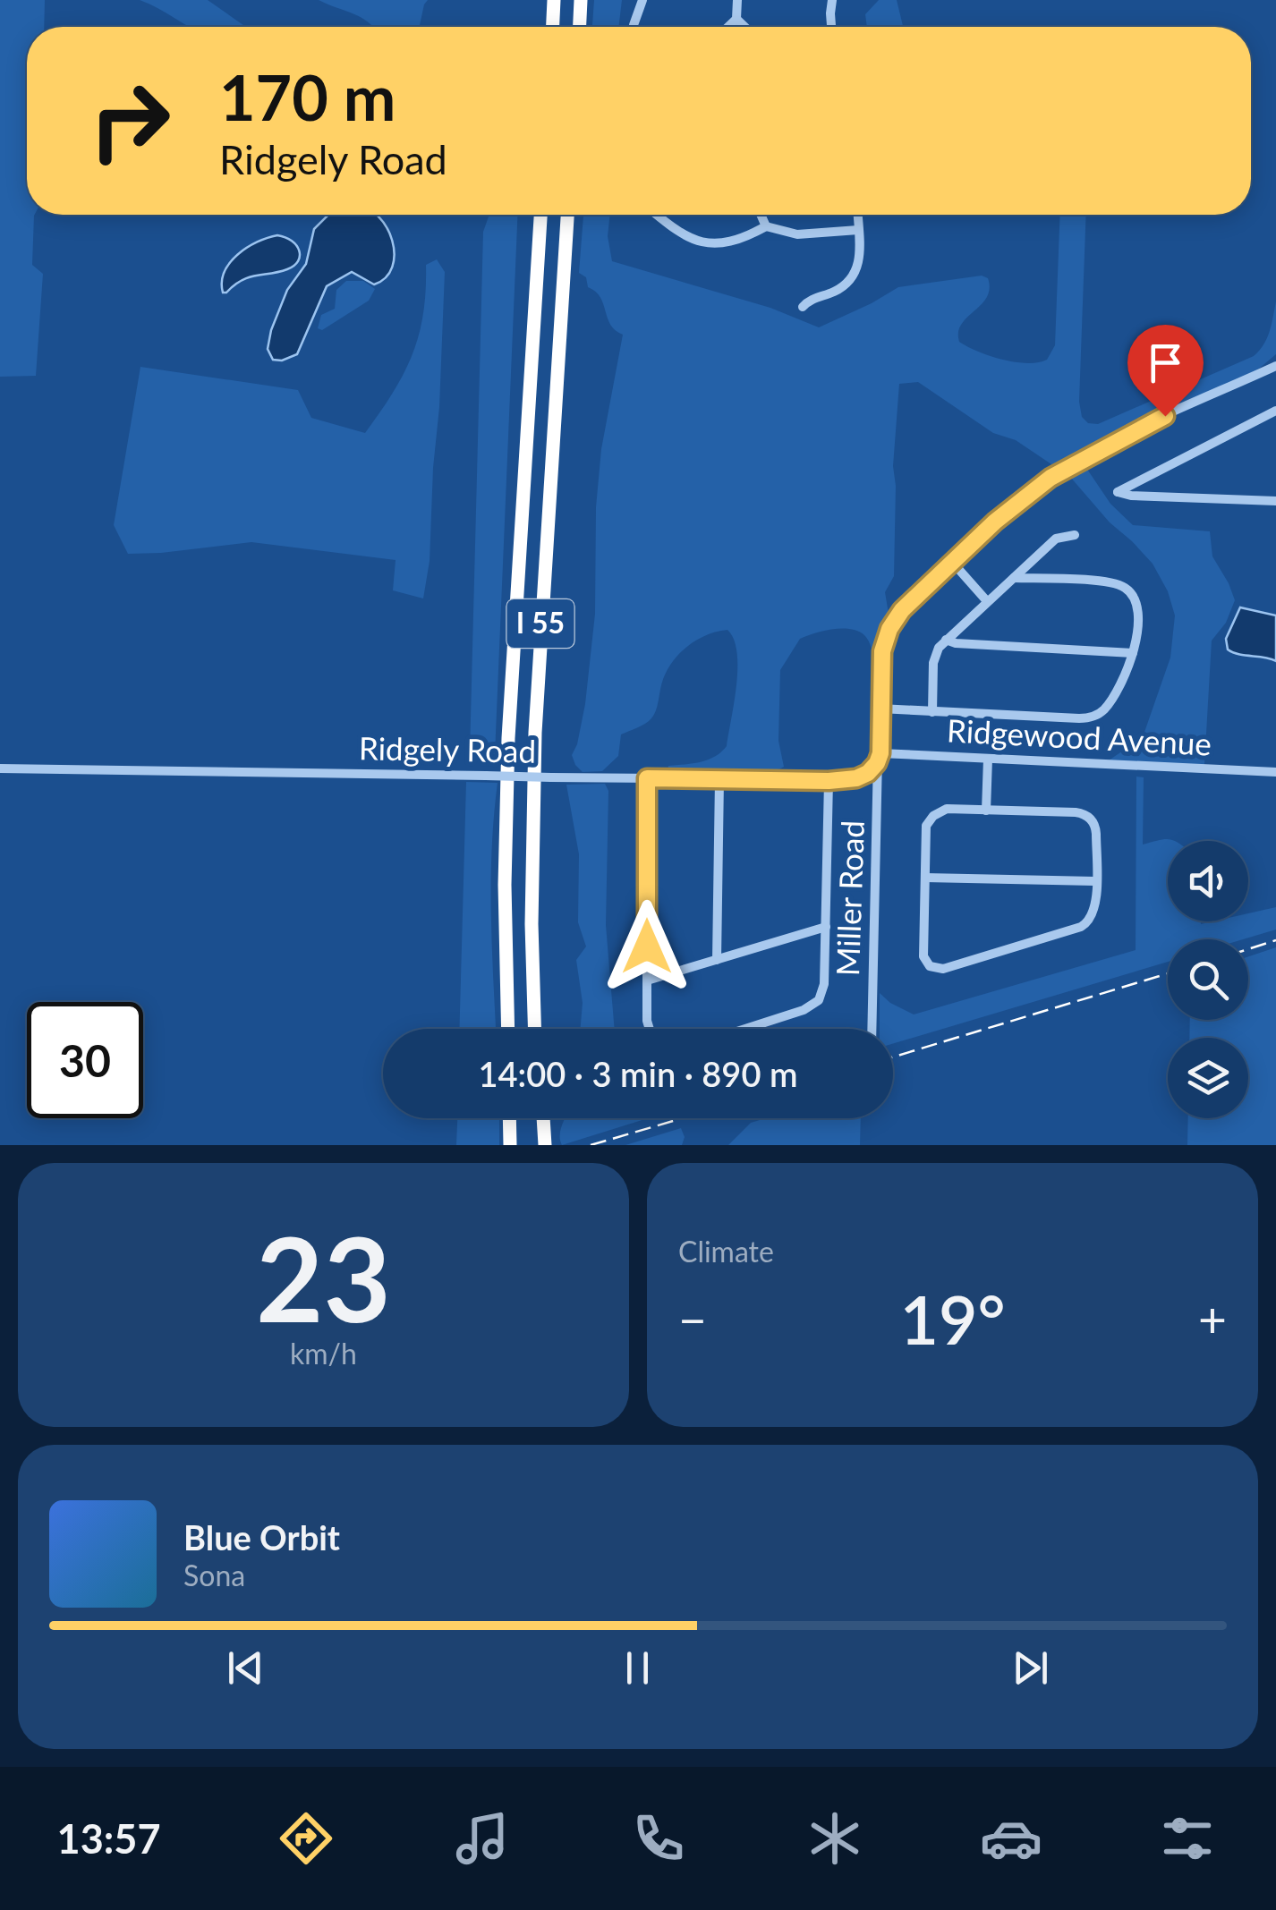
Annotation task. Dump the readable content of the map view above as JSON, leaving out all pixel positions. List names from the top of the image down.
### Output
{
  "streets": {
    "highway": ["I 55"],
    "street": ["Ridgewood Avenue", "Ridgely Road", "Miller Road"]
  },
  "crossings": [
    ["Ridgewood Avenue", "Ridgely Road"],
    ["Ridgewood Avenue", "Miller Road"],
    ["Ridgely Road", "Miller Road"]
  ],
  "page": {
    "turn": ["170 m", "Ridgely Road"],
    "limit": "30",
    "trip": "14:00 · 3 min · 890 m",
    "tile": [
      ["23", "km/h"],
      "Climate"
    ],
    "heat": ["−", "19°", "+"],
    "song": ["Blue Orbit", "Sona"],
    "tabs": "13:57"
  }
}
